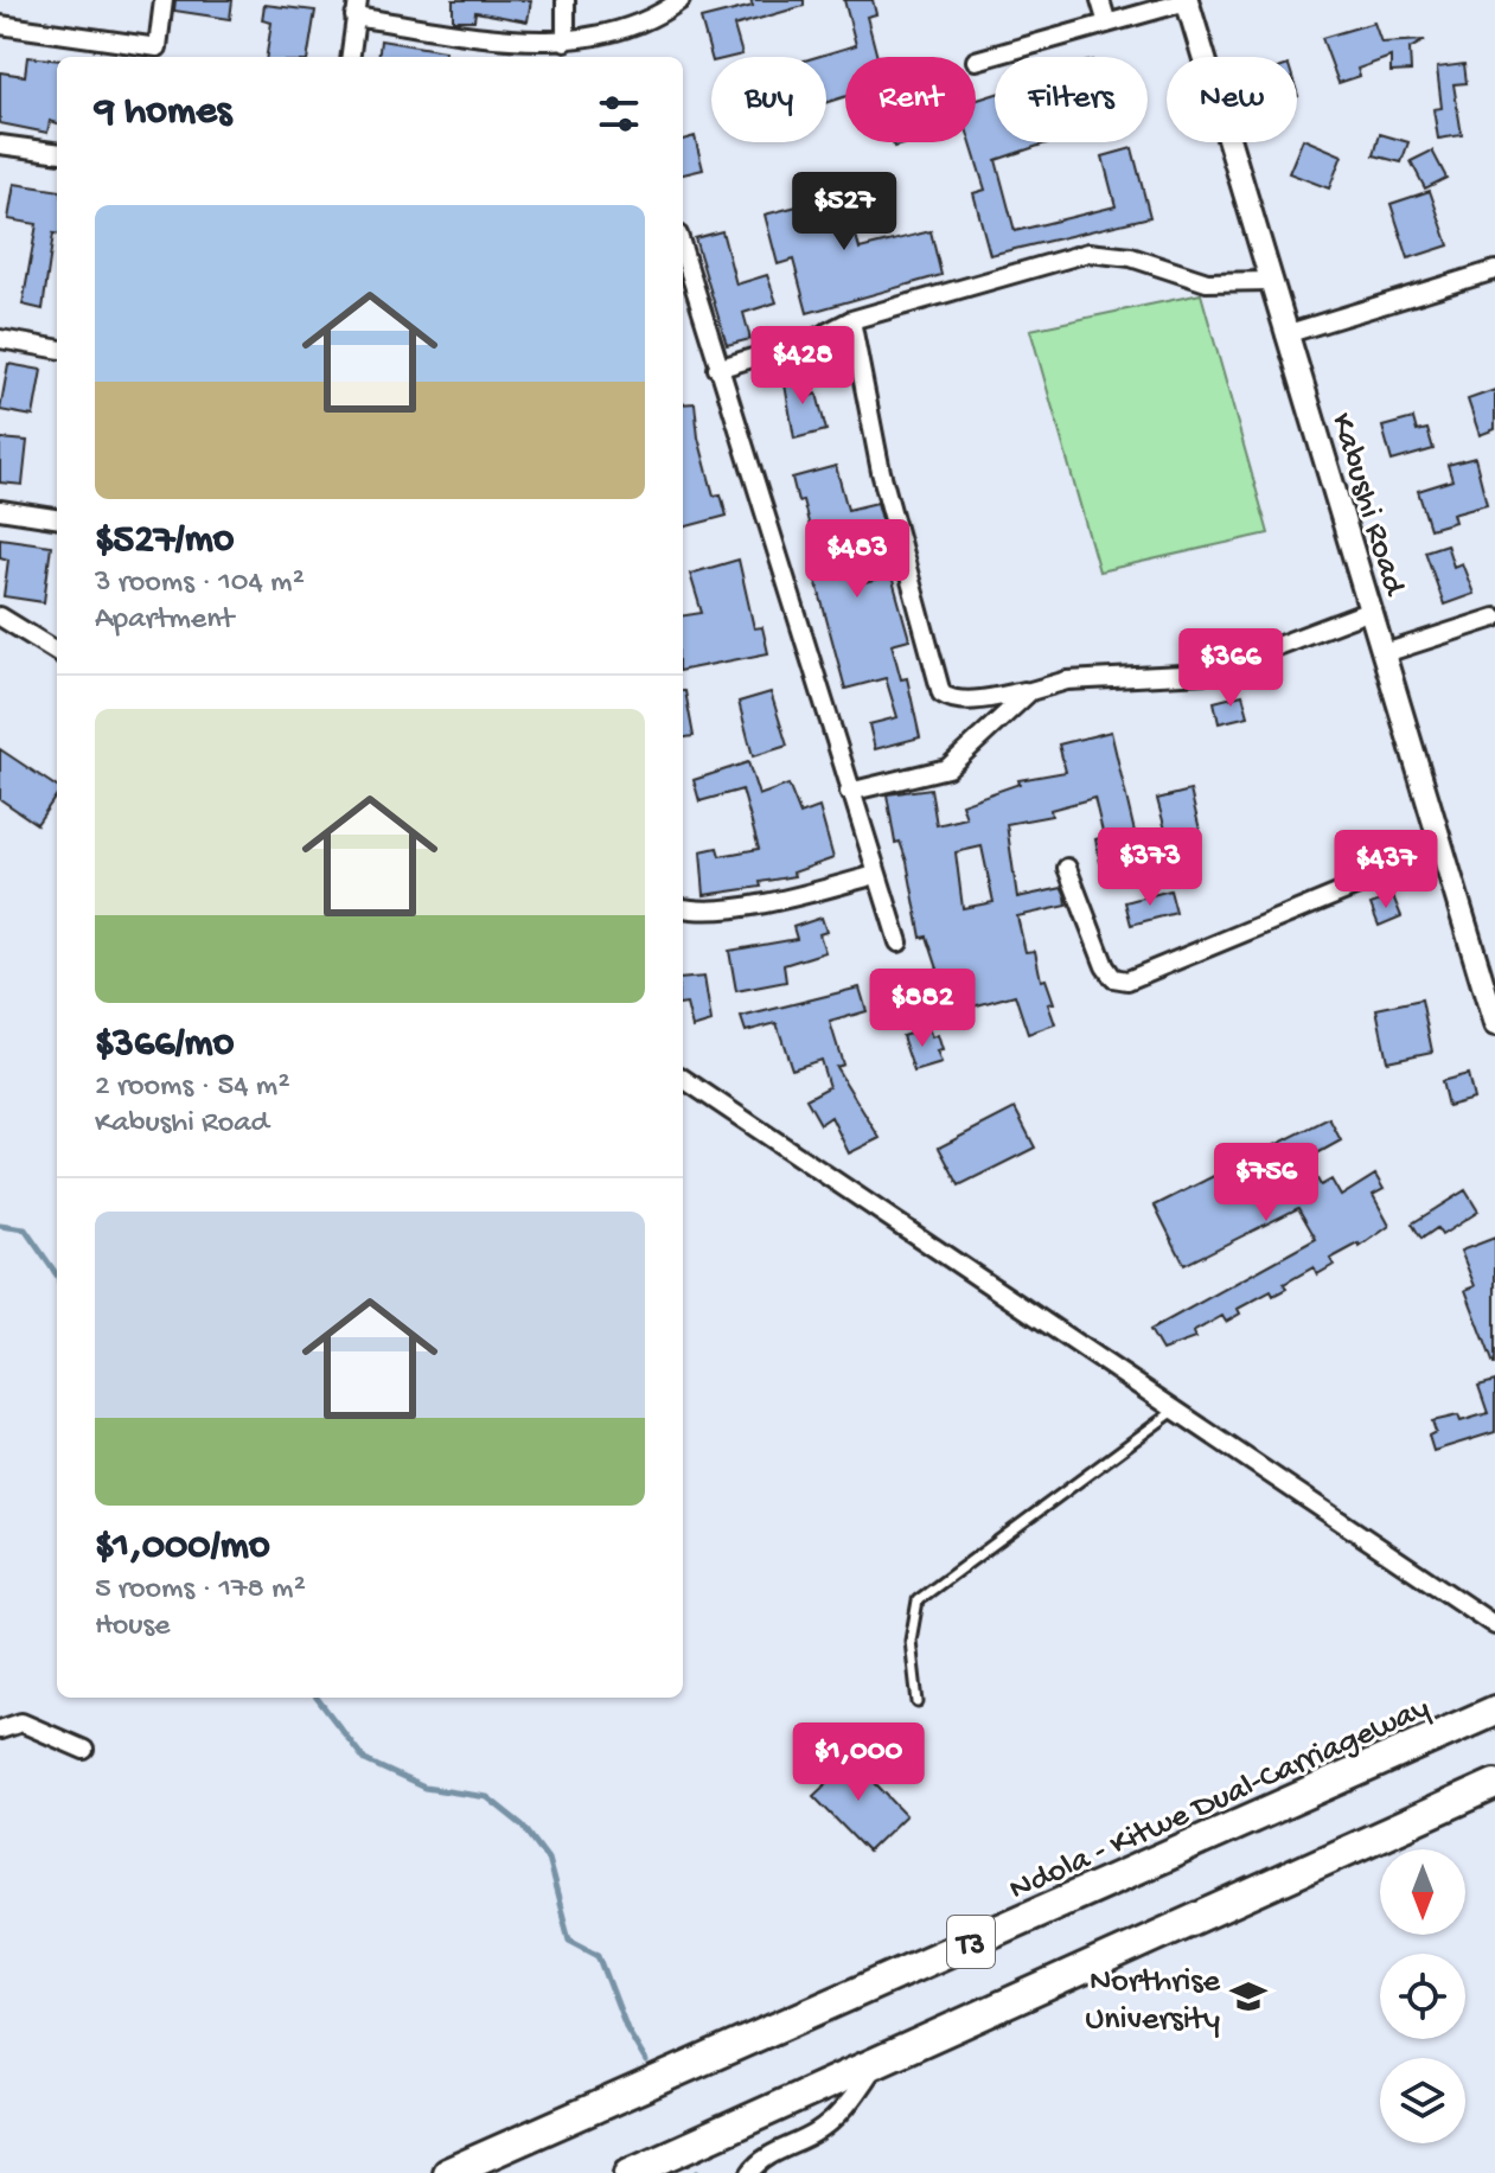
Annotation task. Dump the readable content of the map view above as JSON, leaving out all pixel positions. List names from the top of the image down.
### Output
{
  "streets": {
    "highway": ["Ndola - Kitwe Dual-Carriageway", "T3"],
    "main road": ["Kabushi Road"]
  },
  "places": {
    "school or university": ["Northrise University"]
  },
  "north": "bottom",
  "page": {
    "chip": [
      "Buy",
      "Rent",
      "Filters",
      "New"
    ],
    "heading": "9 homes",
    "list": [
      {
        "name": "$527/mo",
        "note": "3 rooms · 104 m² · Apartment"
      },
      {
        "name": "$366/mo",
        "note": "2 rooms · 54 m² · Kabushi Road"
      },
      {
        "name": "$1,000/mo",
        "note": "5 rooms · 178 m² · House"
      }
    ],
    "price": [
      "$527",
      "$428",
      "$483",
      "$366",
      "$373",
      "$437",
      "$882",
      "$756",
      "$1,000"
    ]
  }
}
